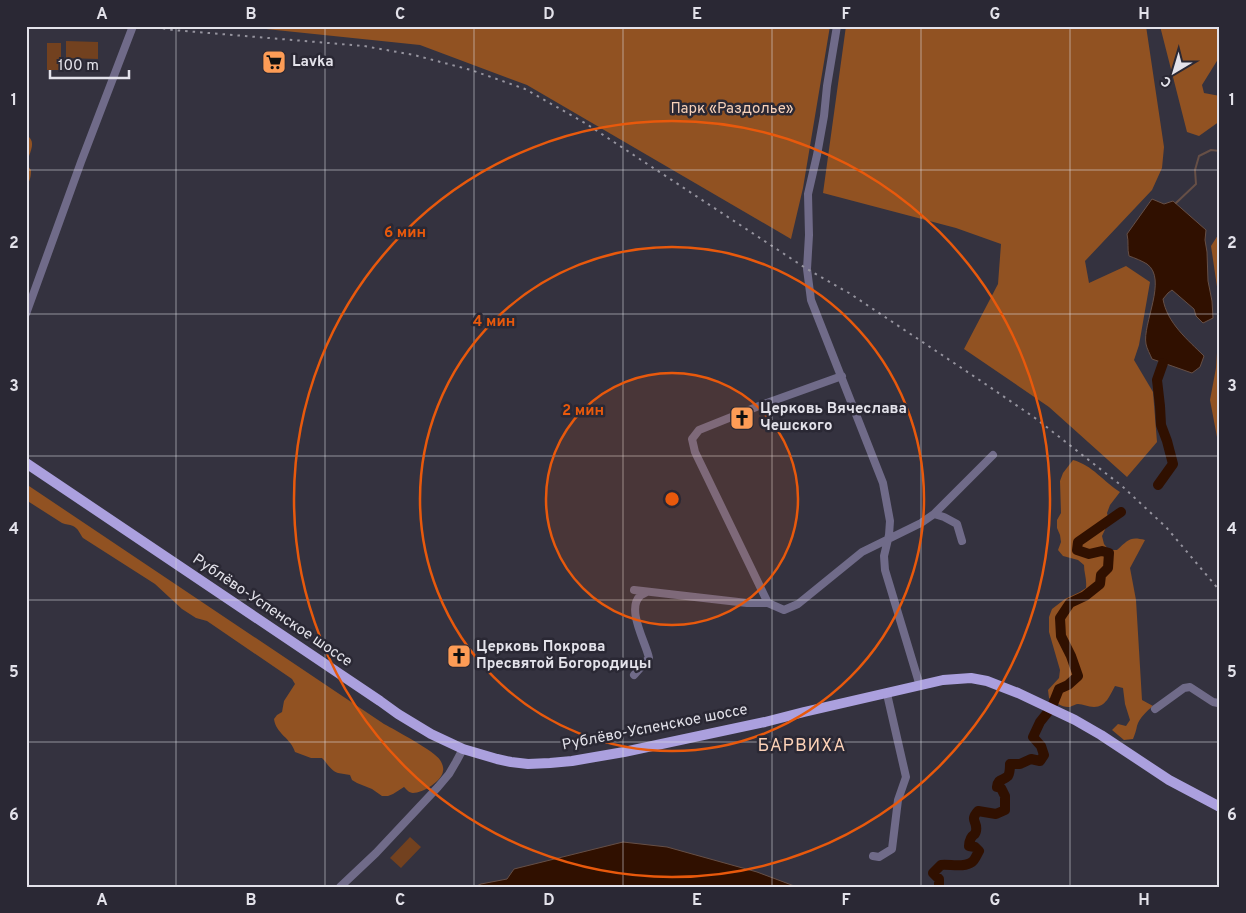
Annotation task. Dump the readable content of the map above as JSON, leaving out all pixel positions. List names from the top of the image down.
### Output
{
  "streets": {
    "main road": ["Рублёво-Успенское шоссе"]
  },
  "districts": ["БАРВИХА"],
  "parks": ["Парк «Раздолье»"],
  "places": {
    "supermarket": ["Lavka"],
    "church": ["Церковь Вячеслава Чешского", "Церковь Покрова Пресвятой Богородицы"]
  },
  "scale_bar": "100 m",
  "north": "bottom left",
  "grid": {
    "columns": [
      "A",
      "B",
      "C",
      "D",
      "E",
      "F",
      "G",
      "H"
    ],
    "rows": [
      "1",
      "2",
      "3",
      "4",
      "5",
      "6"
    ]
  },
  "rings": ["6 мин", "4 мин", "2 мин"]
}
